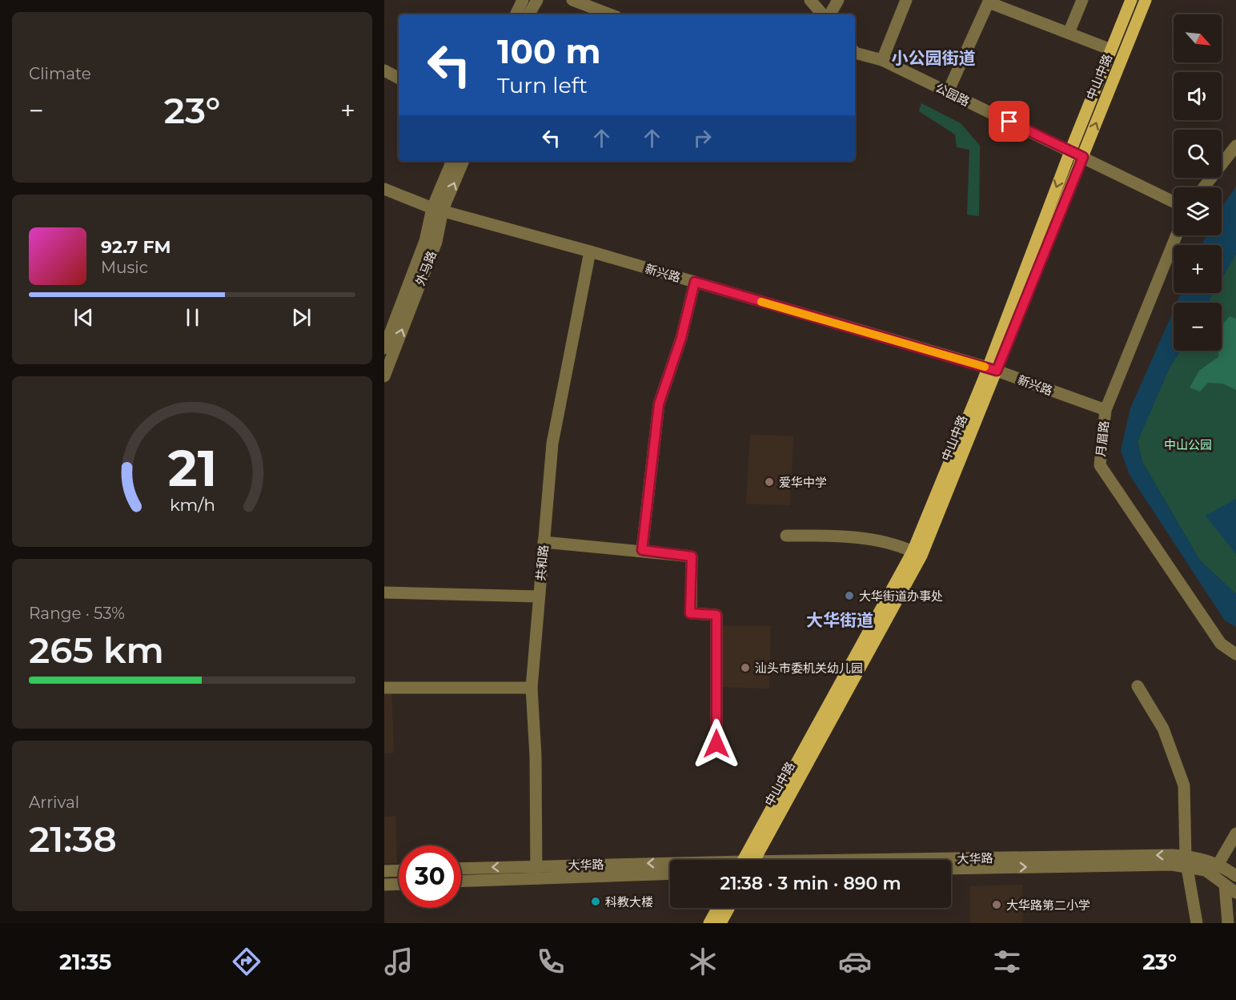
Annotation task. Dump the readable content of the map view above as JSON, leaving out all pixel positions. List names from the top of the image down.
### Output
{
  "streets": {
    "main road": ["中山中路"],
    "street": [
      "公园路",
      "外马路",
      "新兴路",
      "月眉路",
      "共和路",
      "大华路"
    ]
  },
  "crossings": [
    ["中山中路", "公园路"],
    ["中山中路", "新兴路"],
    ["外马路", "新兴路"],
    ["新兴路", "月眉路"],
    ["新兴路", "共和路"],
    ["共和路", "大华路"]
  ],
  "districts": ["小公园街道", "大华街道"],
  "parks": ["中山公园"],
  "places": [
    "爱华中学",
    "大华街道办事处",
    "汕头市委机关幼儿园",
    "科教大楼",
    "大华路第二小学"
  ],
  "north": "bottom right",
  "page": {
    "tile": [
      "Climate",
      ["Range · 53%", "265 km"],
      ["Arrival", "21:38"]
    ],
    "map_buttons": ["+", "−"],
    "turn": ["100 m", "Turn left"],
    "heat": ["−", "23°", "+"],
    "song": ["92.7 FM", "Music"],
    "limit": "30",
    "trip": "21:38 · 3 min · 890 m",
    "tabs": ["21:35", "23°"],
    "gauge": ["21", "km/h"]
  }
}
